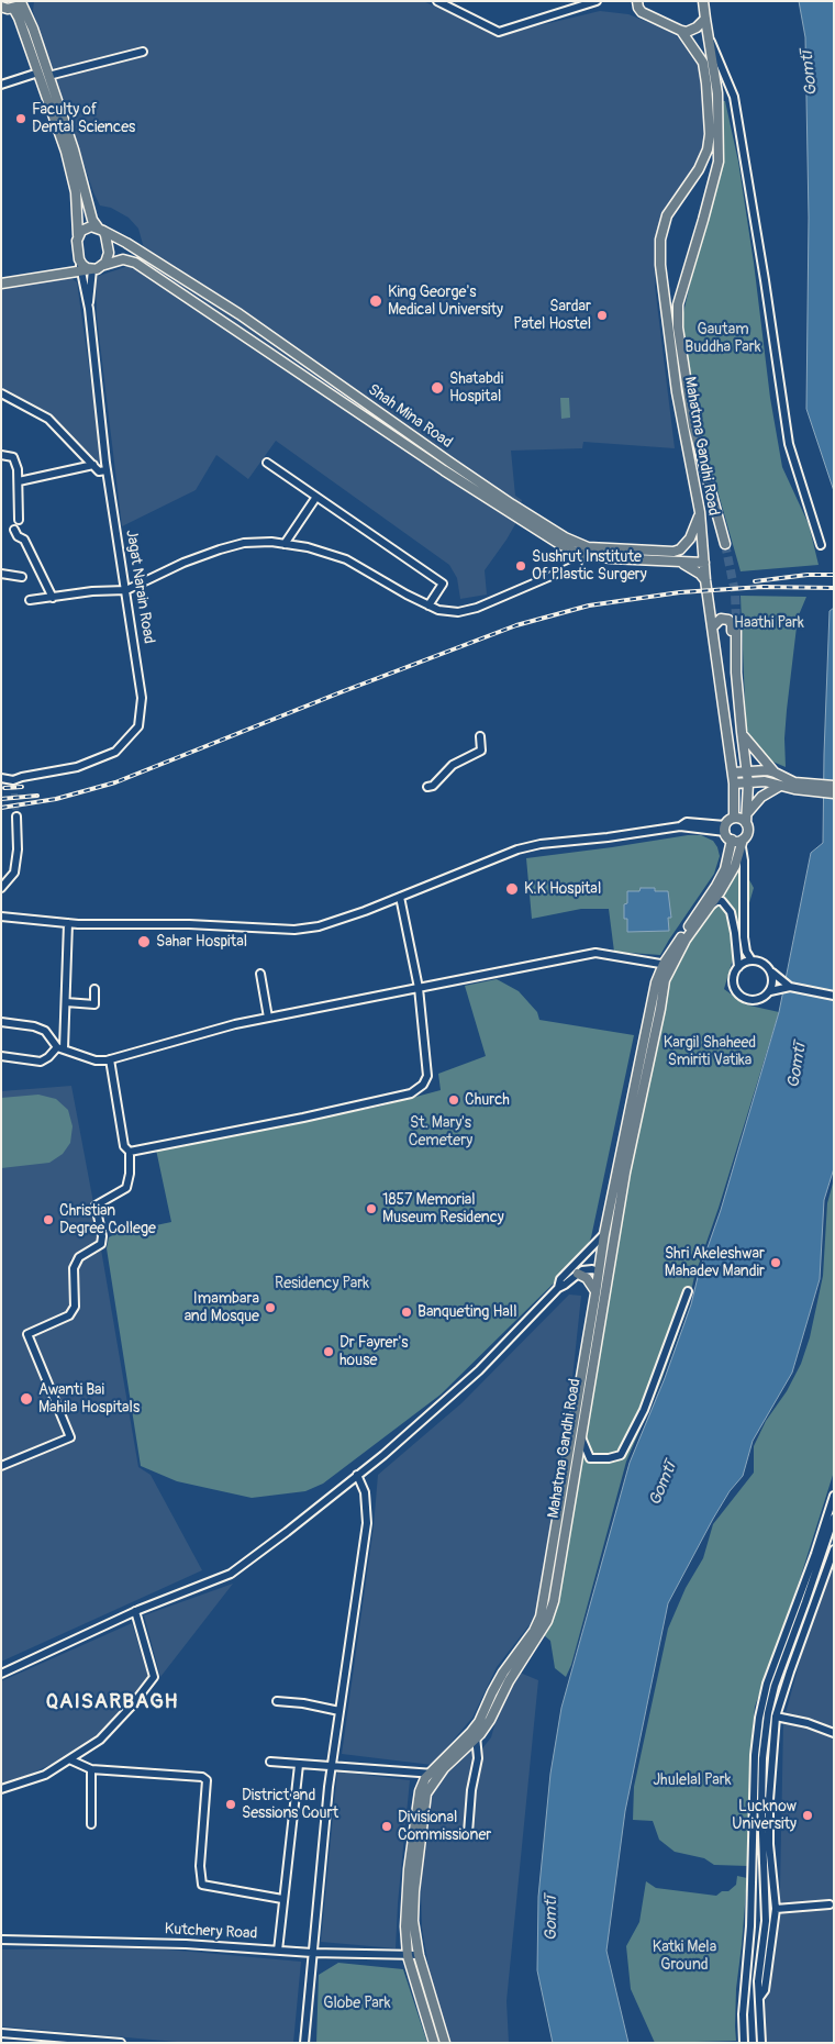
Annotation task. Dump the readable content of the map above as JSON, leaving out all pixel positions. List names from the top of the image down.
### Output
{
  "streets": {
    "main road": ["Shah Mina Road", "Mahatma Gandhi Road"],
    "street": ["Jagat Narain Road", "Kutchery Road"]
  },
  "crossings": [
    ["Shah Mina Road", "Mahatma Gandhi Road"],
    ["Shah Mina Road", "Jagat Narain Road"],
    ["Mahatma Gandhi Road", "Kutchery Road"]
  ],
  "districts": ["QAISARBAGH"],
  "water": ["Gomtī"],
  "parks": [
    "Gautam Buddha Park",
    "Haathi Park",
    "Kargil Shaheed Smiriti Vatika",
    "St. Mary's Cemetery",
    "Residency Park",
    "Jhulelal Park",
    "Katki Mela Ground",
    "Globe Park"
  ],
  "places": [
    "Faculty of Dental Sciences",
    "King George's Medical University",
    "Sardar Patel Hostel",
    "Shatabdi Hospital",
    "Sushrut Institute Of Plastic Surgery",
    "K.K Hospital",
    "Sahar Hospital",
    "Church",
    "1857 Memorial Museum Residency",
    "Christian Degree College",
    "Shri Akeleshwar Mahadev Mandir",
    "Imambara and Mosque",
    "Banqueting Hall",
    "Dr Fayrer's house",
    "Awanti Bai Mahila Hospitals",
    "District and Sessions Court",
    "Lucknow University",
    "Divisional Commissioner"
  ]
}
